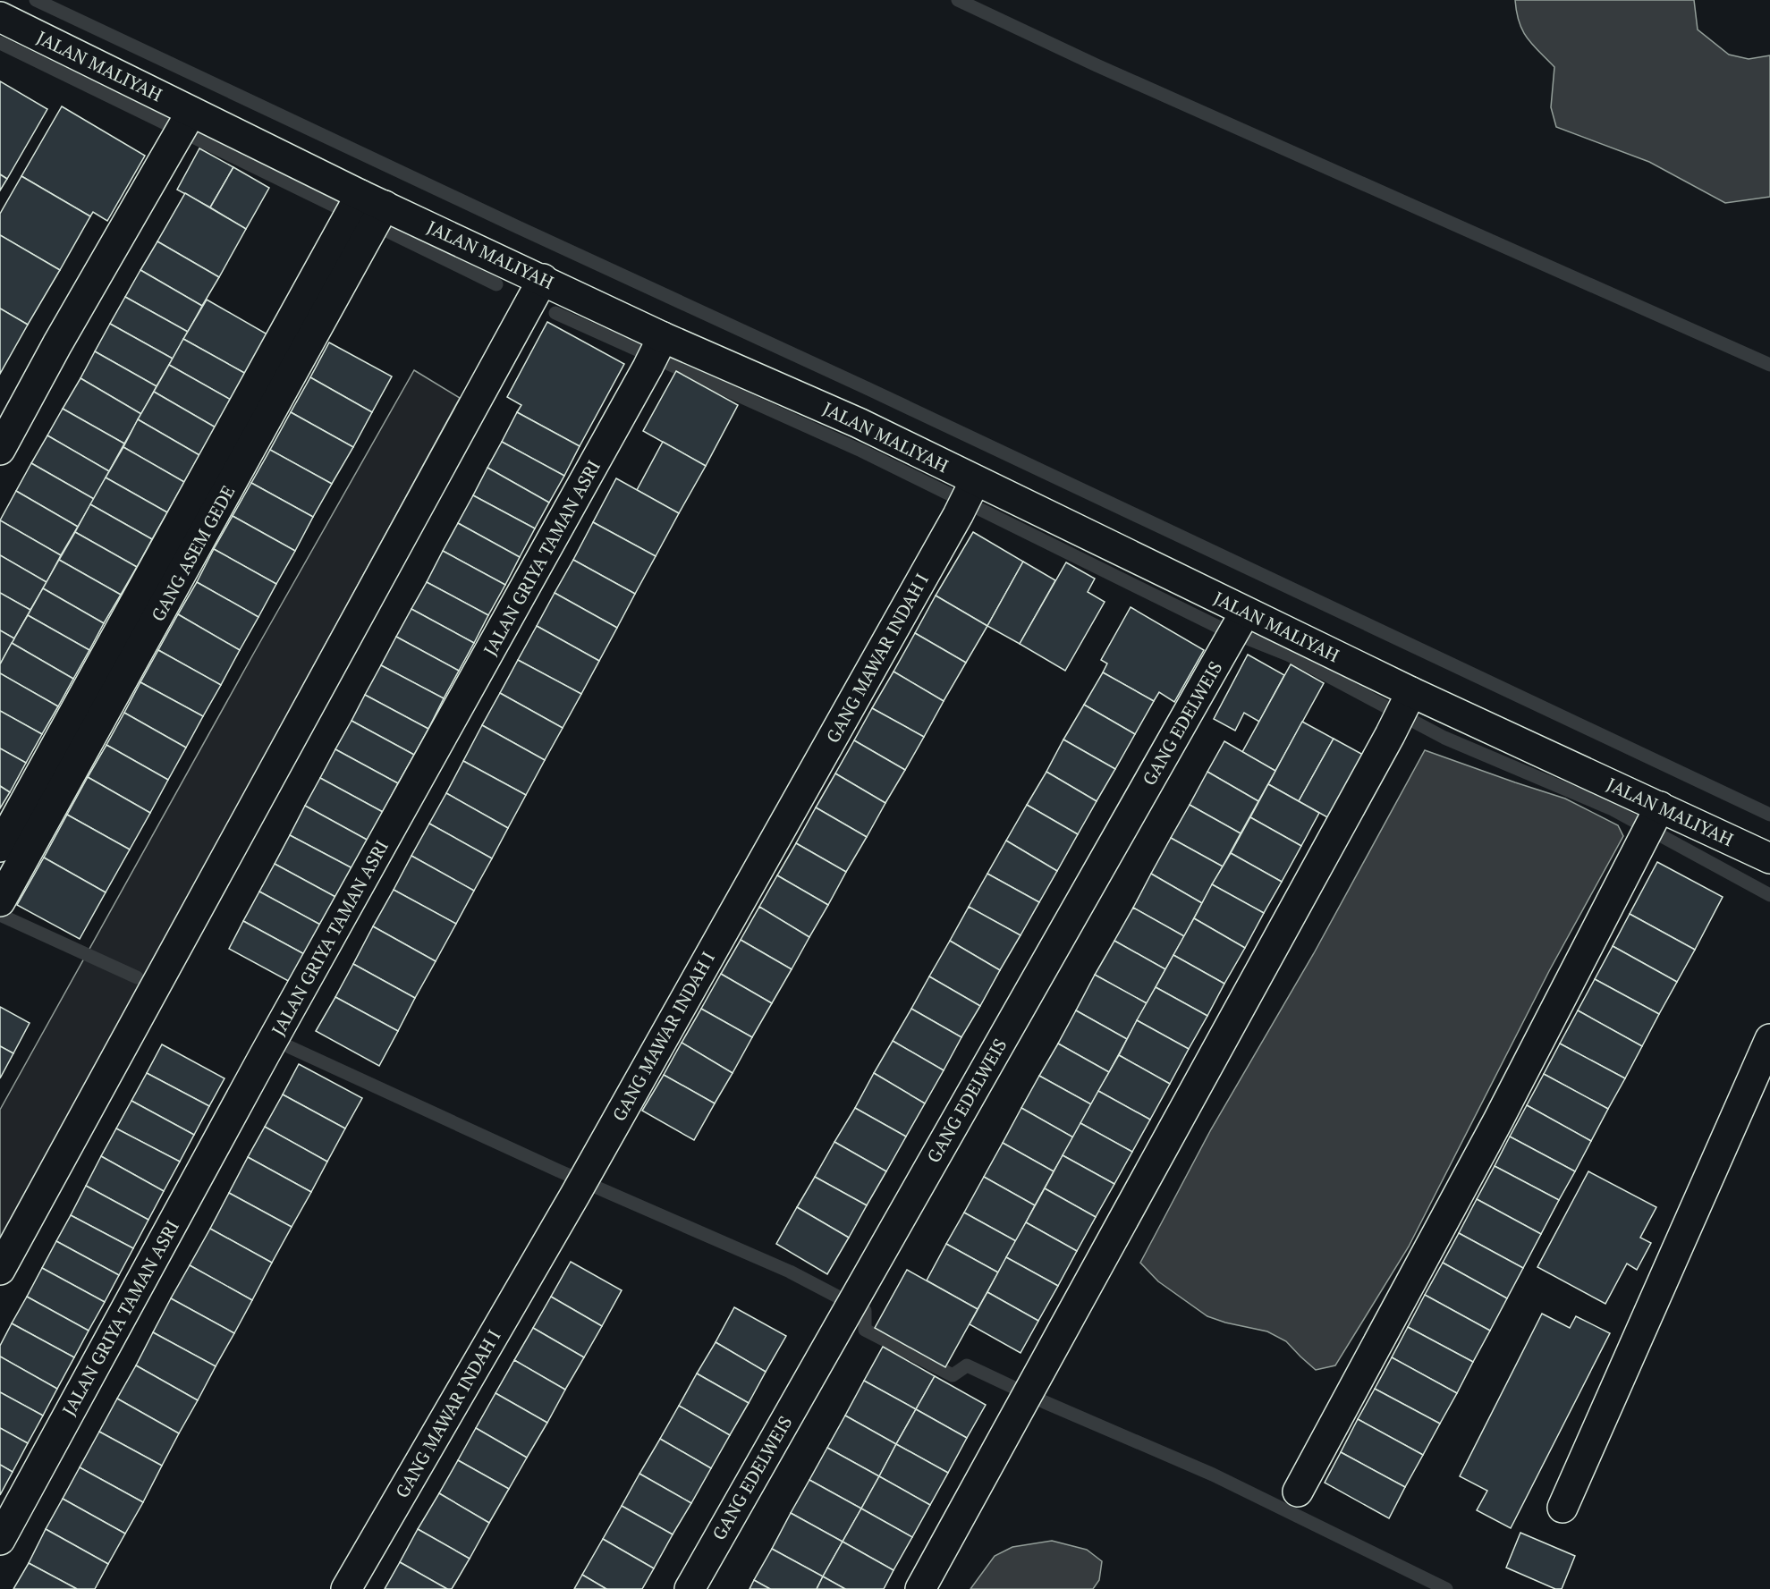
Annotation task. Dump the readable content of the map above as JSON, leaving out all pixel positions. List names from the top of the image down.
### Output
{
  "streets": {
    "street": [
      "JALAN MALIYAH",
      "GANG ASEM GEDE",
      "JALAN GRIYA TAMAN ASRI",
      "GANG MAWAR INDAH I",
      "GANG EDELWEIS"
    ]
  },
  "crossings": [
    ["JALAN MALIYAH", "GANG ASEM GEDE"],
    ["JALAN MALIYAH", "JALAN GRIYA TAMAN ASRI"],
    ["JALAN MALIYAH", "GANG MAWAR INDAH I"],
    ["JALAN MALIYAH", "GANG EDELWEIS"]
  ]
}
